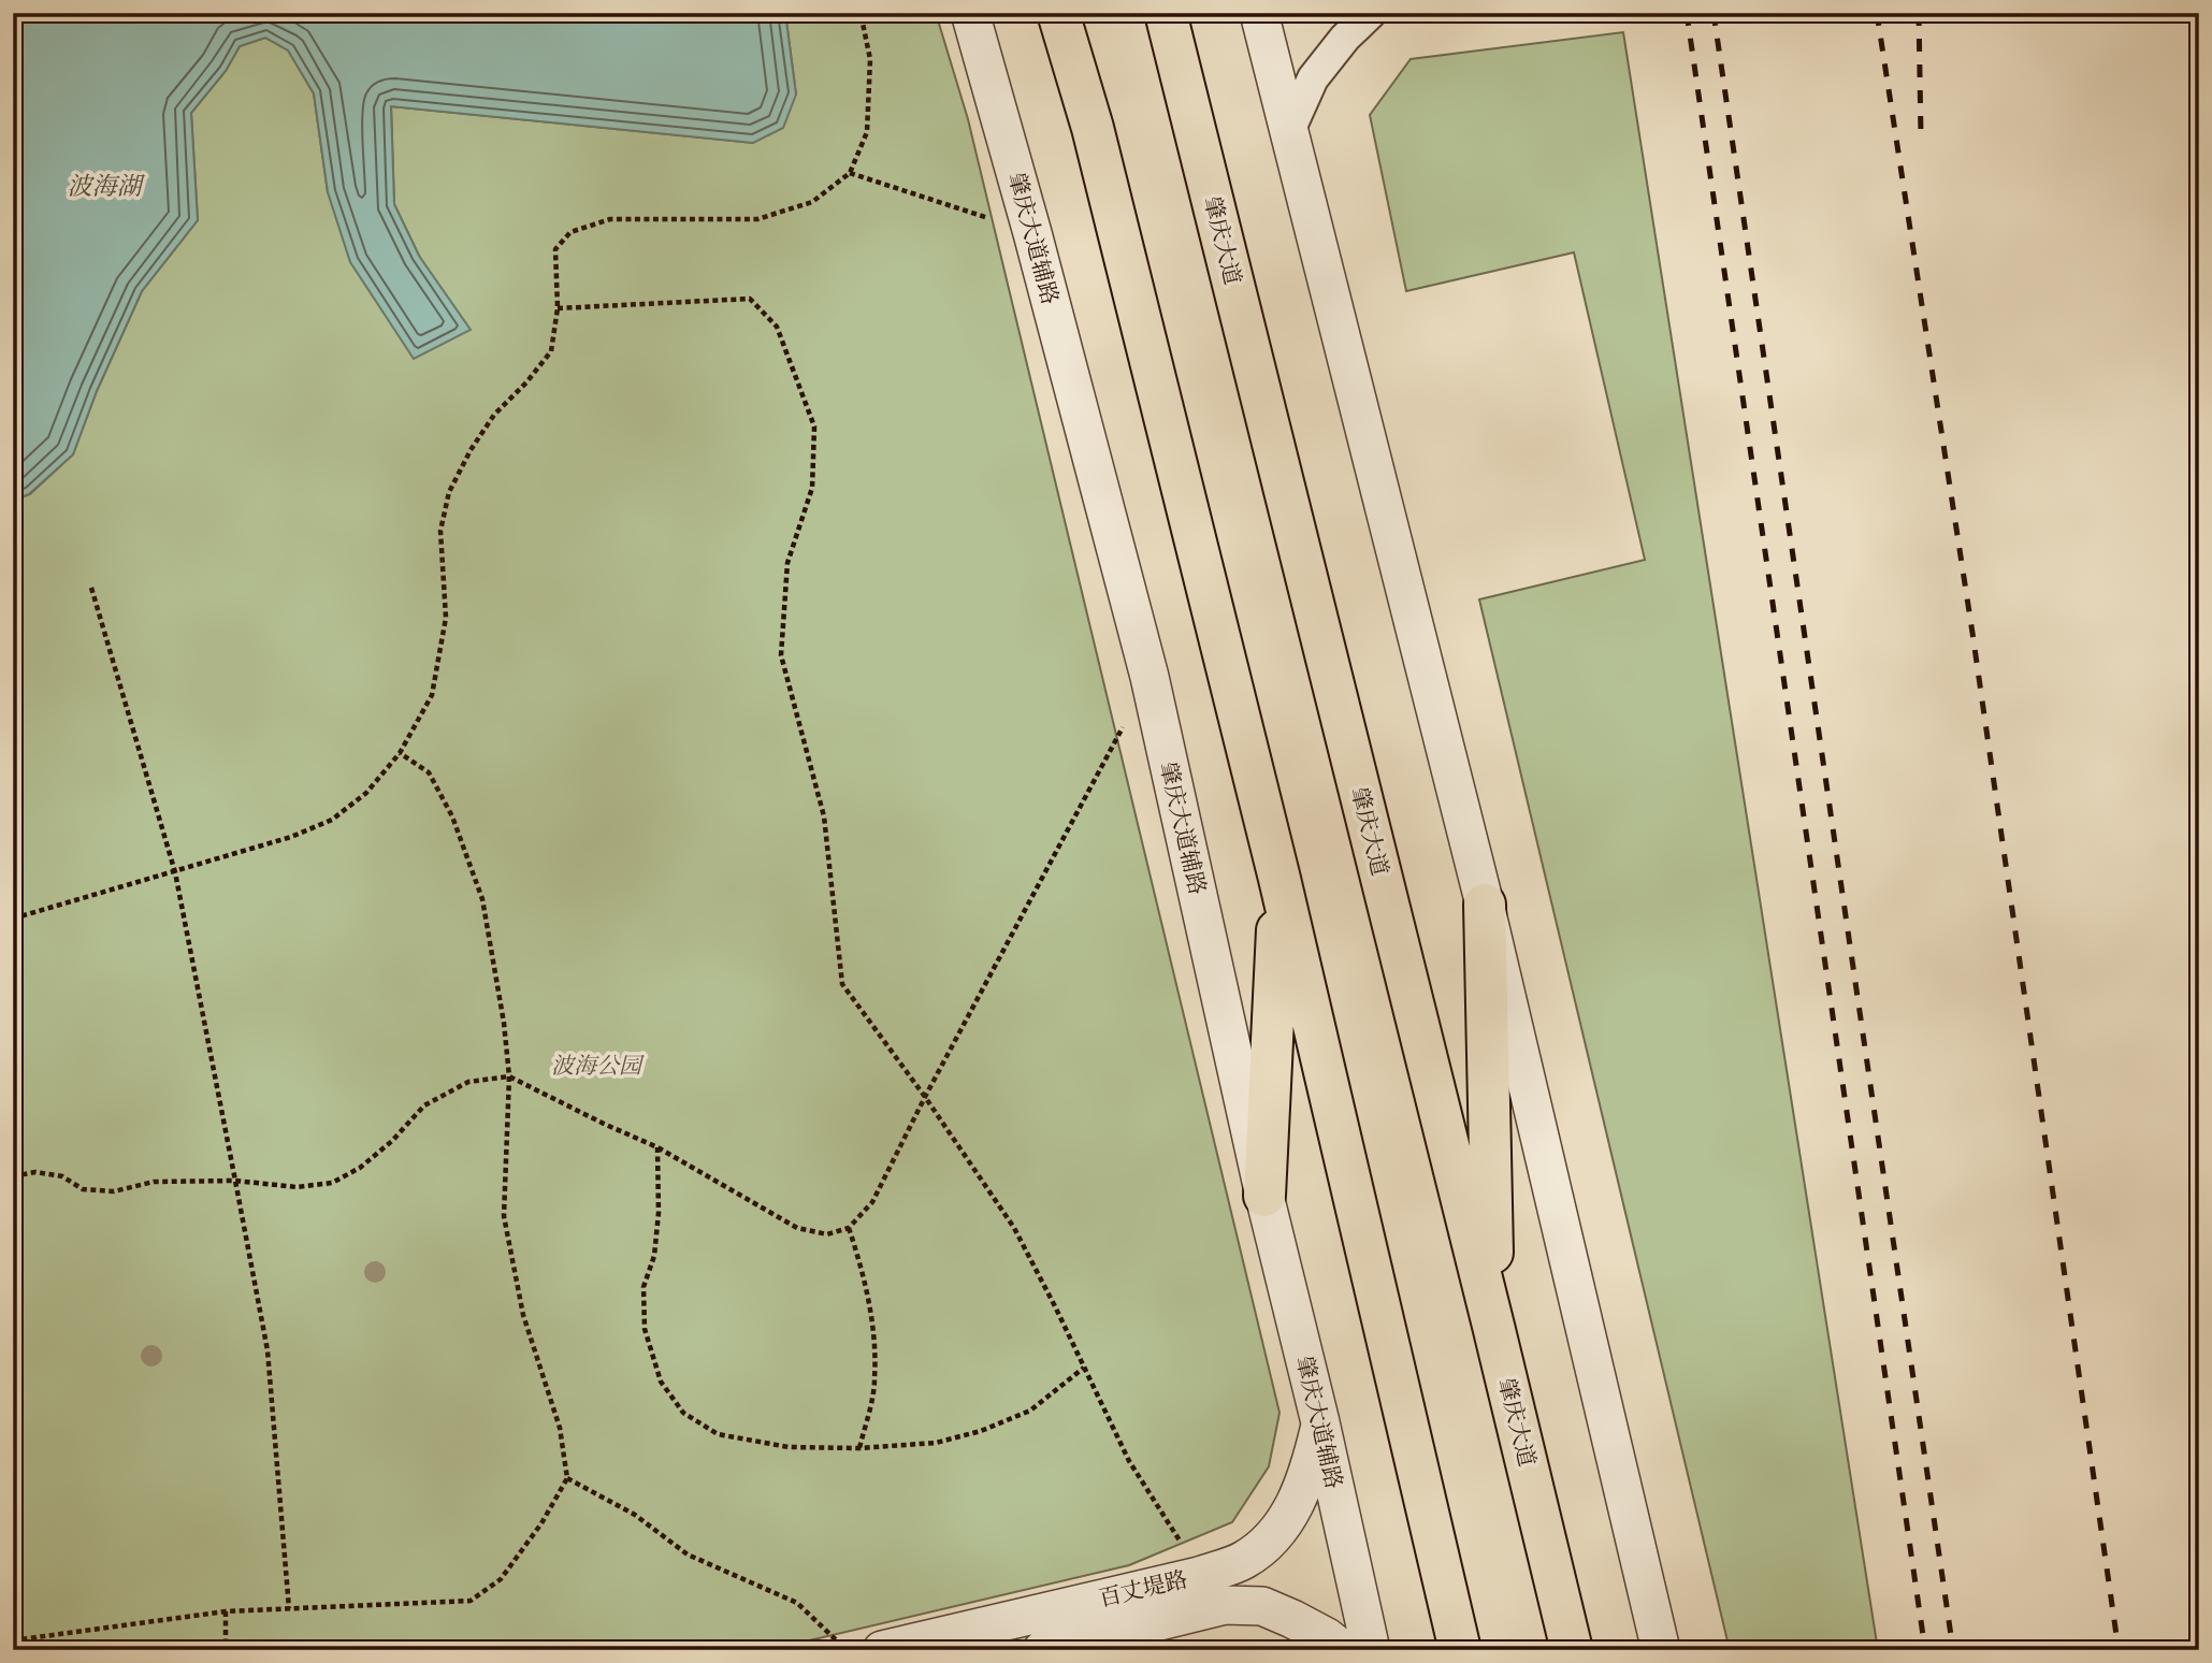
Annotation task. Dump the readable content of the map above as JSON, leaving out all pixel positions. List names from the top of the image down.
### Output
{
  "streets": {
    "highway": ["肇庆大道"],
    "street": ["肇庆大道辅路", "百丈堤路"]
  },
  "crossings": [
    ["肇庆大道辅路", "百丈堤路"]
  ],
  "water": ["波海湖"],
  "parks": ["波海公园"]
}
